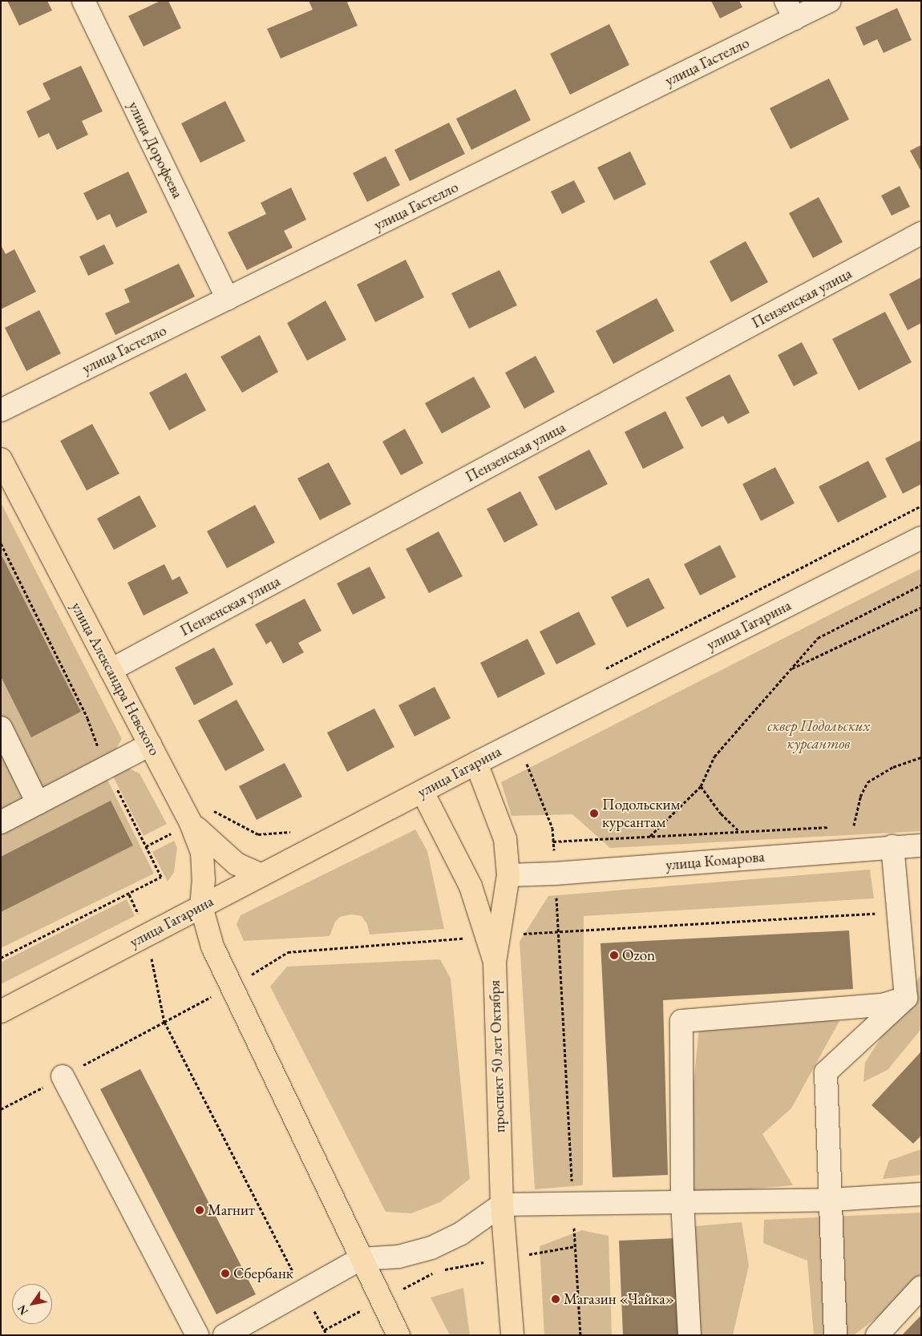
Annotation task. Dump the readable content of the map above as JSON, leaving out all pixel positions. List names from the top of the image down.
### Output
{
  "streets": {
    "main road": ["улица Гагарина", "улица Александра Невского", "проспект 50 лет Октября"],
    "street": [
      "улица Гастелло",
      "улица Дорофеева",
      "Пензенская улица",
      "улица Комарова"
    ]
  },
  "crossings": [
    ["улица Гастелло", "улица Дорофеева"],
    ["Пензенская улица", "улица Александра Невского"],
    ["улица Гагарина", "улица Александра Невского"],
    ["улица Гагарина", "проспект 50 лет Октября"]
  ],
  "parks": ["сквер Подольских курсантов"],
  "places": [
    "Подольским курсантам",
    "Ozon",
    "Магнит",
    "Сбербанк",
    "Магазин «Чайка»"
  ],
  "north": "bottom left"
}
